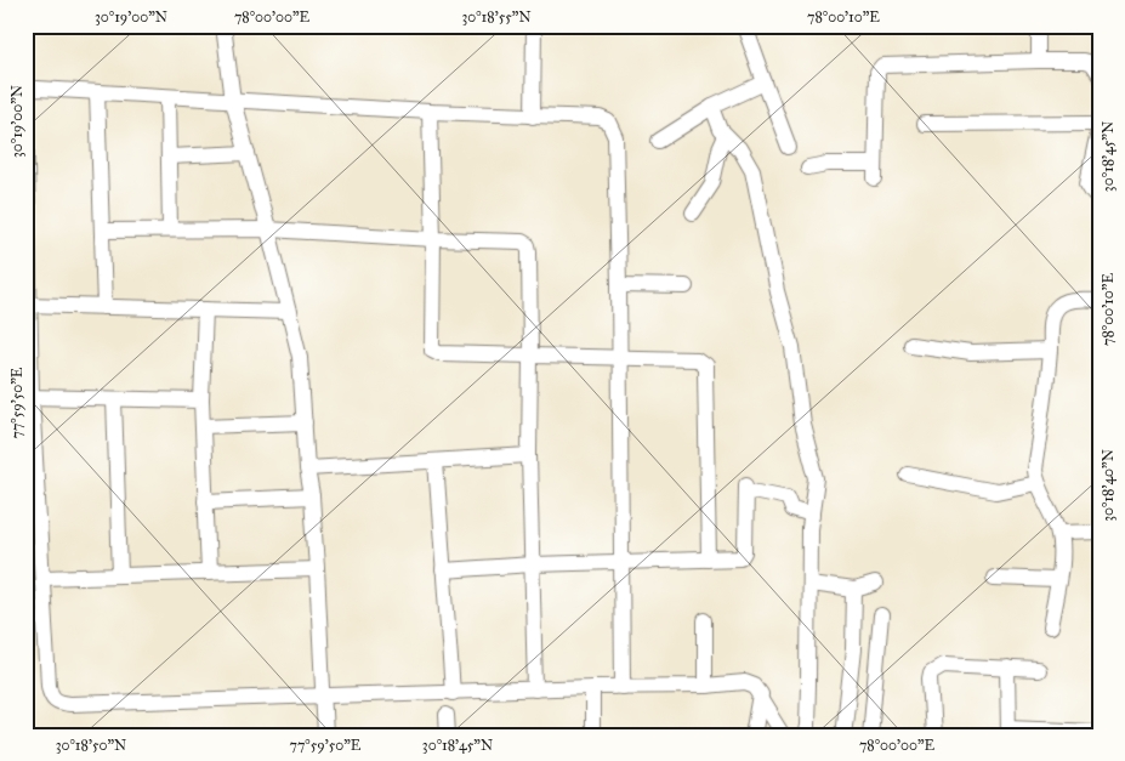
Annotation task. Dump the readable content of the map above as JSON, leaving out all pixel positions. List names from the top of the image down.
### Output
{
  "coordinates": [
    "30°19'00\"N",
    "78°00'00\"E",
    "30°18'55\"N",
    "78°00'10\"E",
    "30°18'45\"N",
    "77°59'50\"E",
    "30°18'40\"N",
    "30°18'50\"N"
  ]
}
